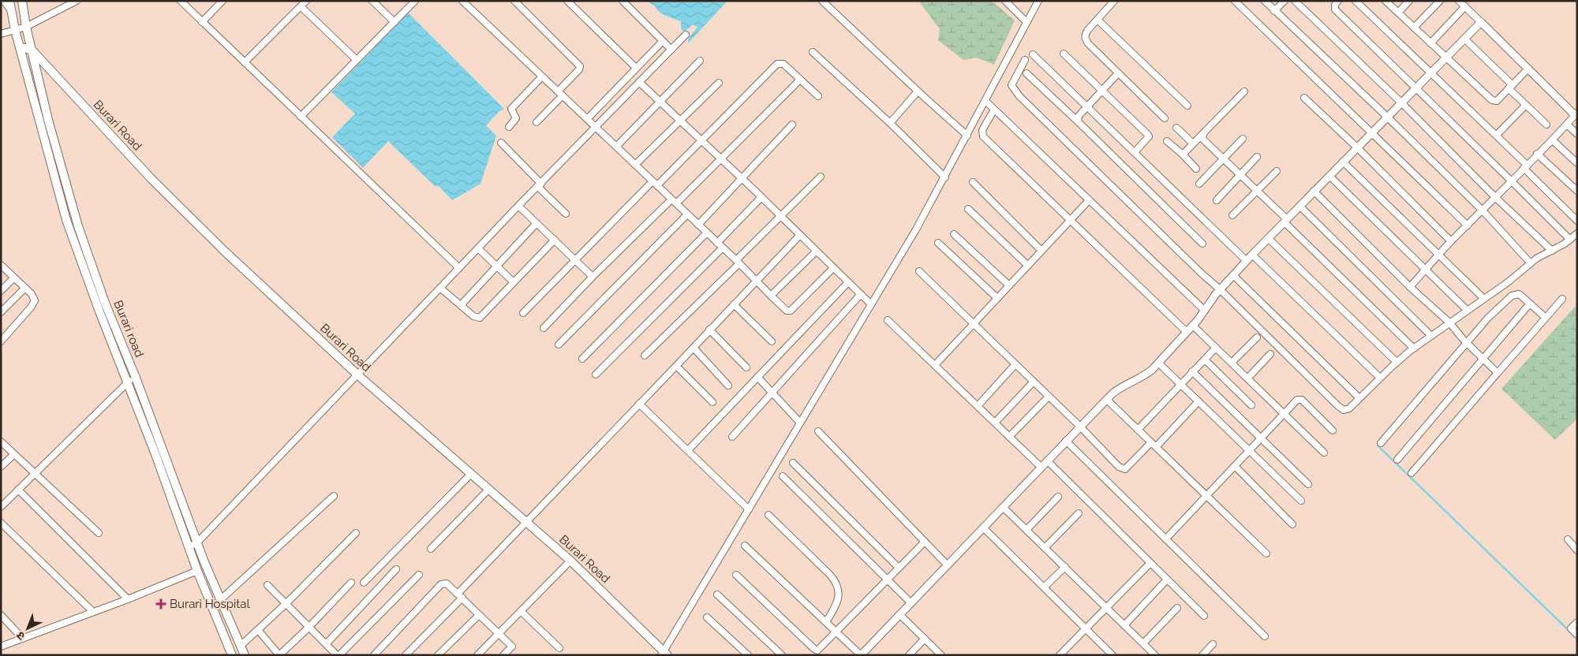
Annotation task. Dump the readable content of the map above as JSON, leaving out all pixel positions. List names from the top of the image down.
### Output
{
  "streets": {
    "main road": ["Burari Road", "Burari road"]
  },
  "crossings": [
    ["Burari Road", "Burari road"]
  ],
  "places": {
    "health": ["Burari Hospital"]
  },
  "north": "bottom left"
}
